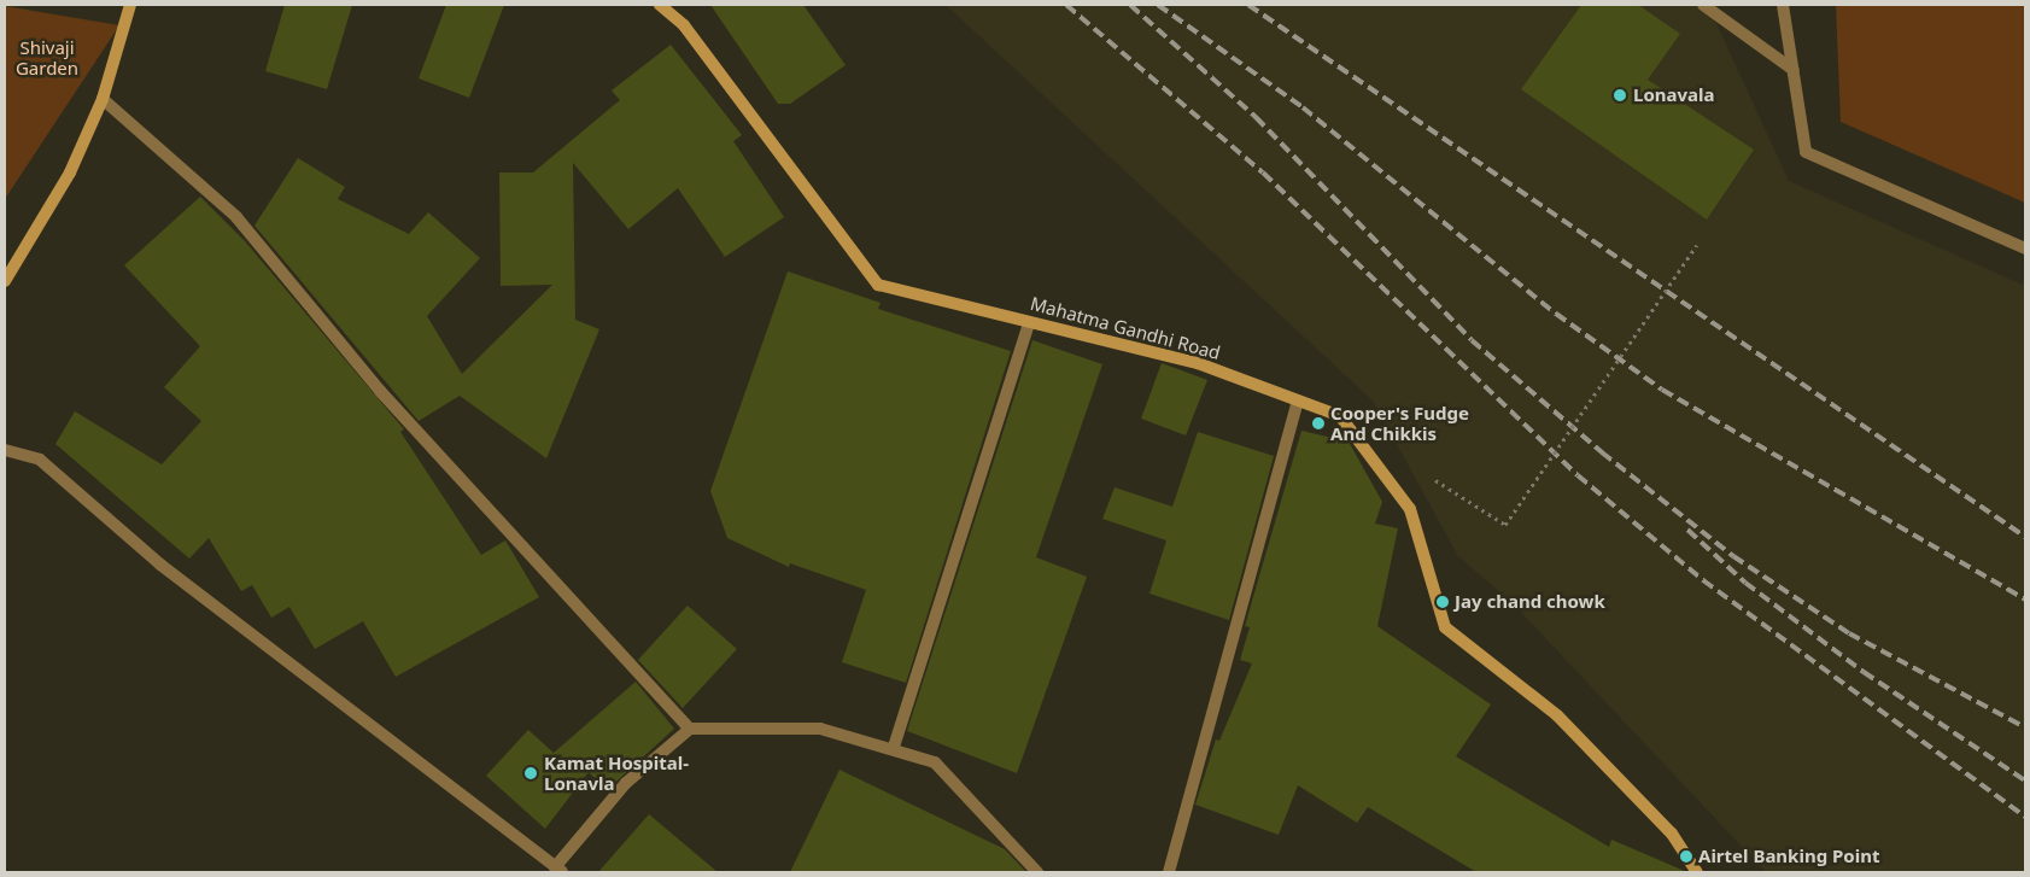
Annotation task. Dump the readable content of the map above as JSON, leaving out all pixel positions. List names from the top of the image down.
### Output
{
  "streets": {
    "main road": ["Mahatma Gandhi Road"]
  },
  "parks": ["Shivaji Garden"],
  "places": [
    "Lonavala",
    "Cooper's Fudge And Chikkis",
    "Jay chand chowk",
    "Kamat Hospital- Lonavla",
    "Airtel Banking Point"
  ]
}
